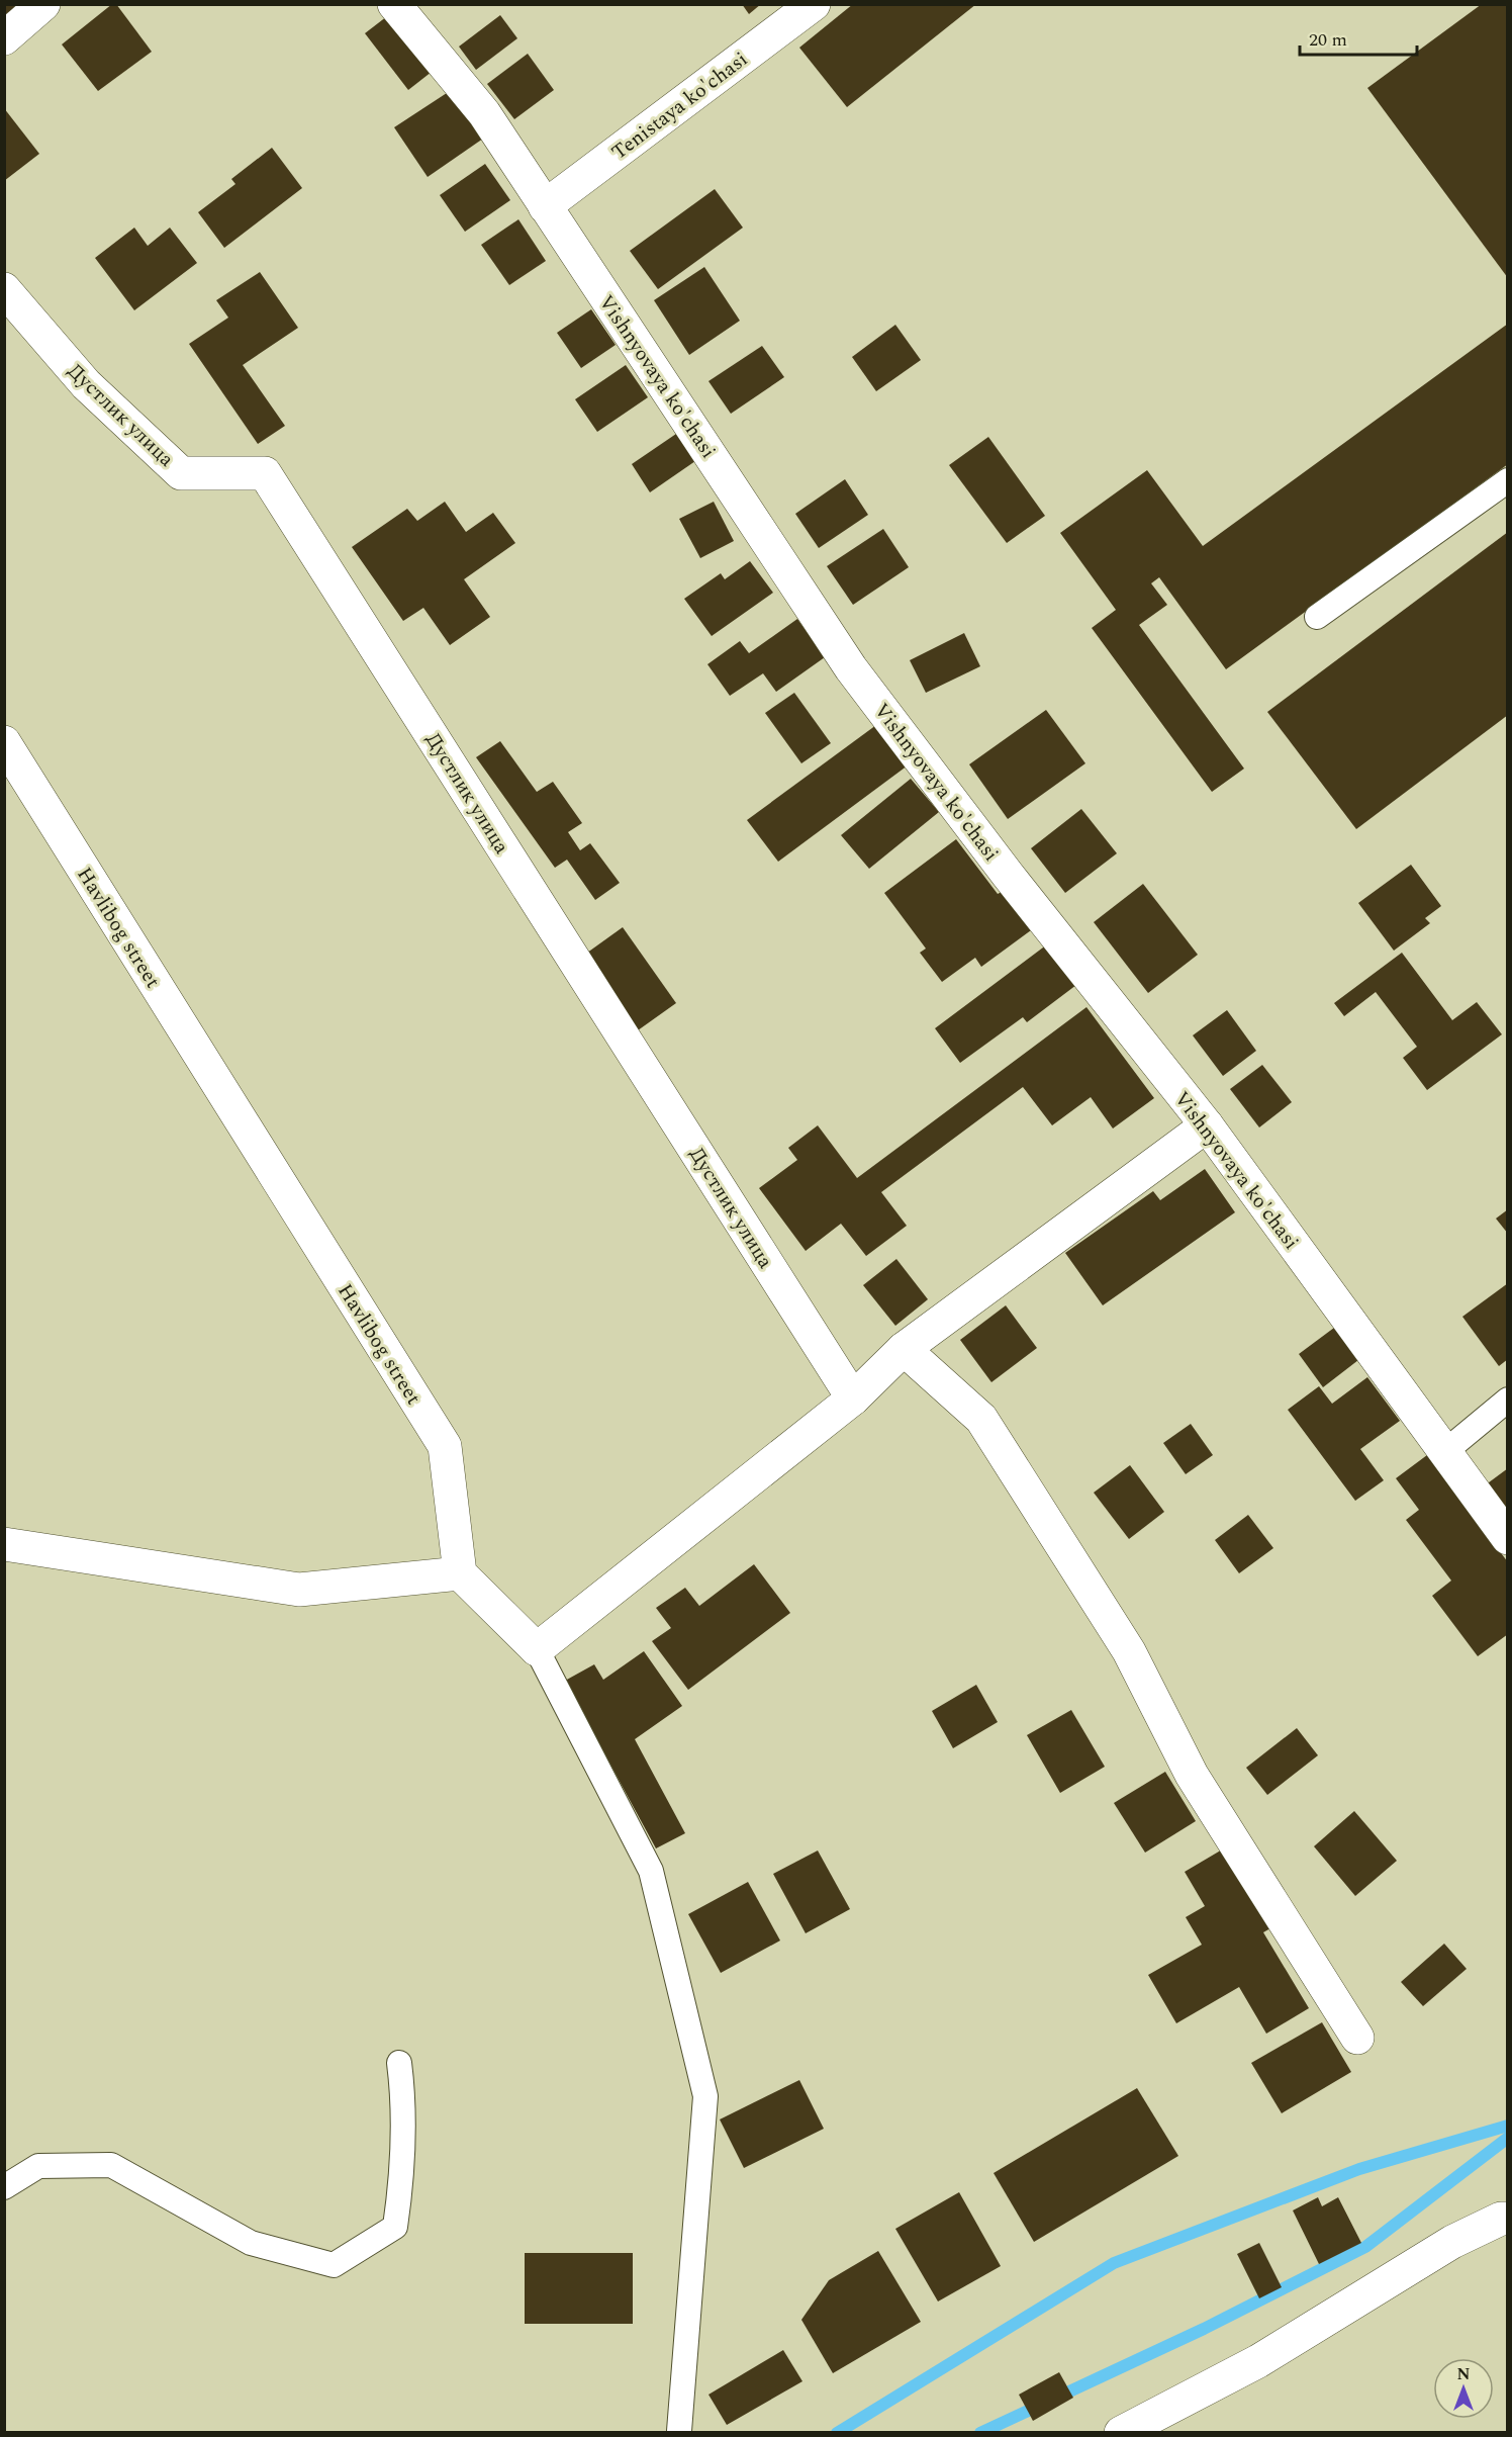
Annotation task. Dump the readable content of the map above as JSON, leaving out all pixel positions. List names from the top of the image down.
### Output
{
  "streets": {
    "street": [
      "Tenistaya ko'chasi",
      "Vishnyovaya ko'chasi",
      "Дустлик улица",
      "Hаvlibog street"
    ]
  },
  "crossings": [
    ["Tenistaya ko'chasi", "Vishnyovaya ko'chasi"]
  ],
  "scale_bar": "20 m",
  "north": "top"
}
